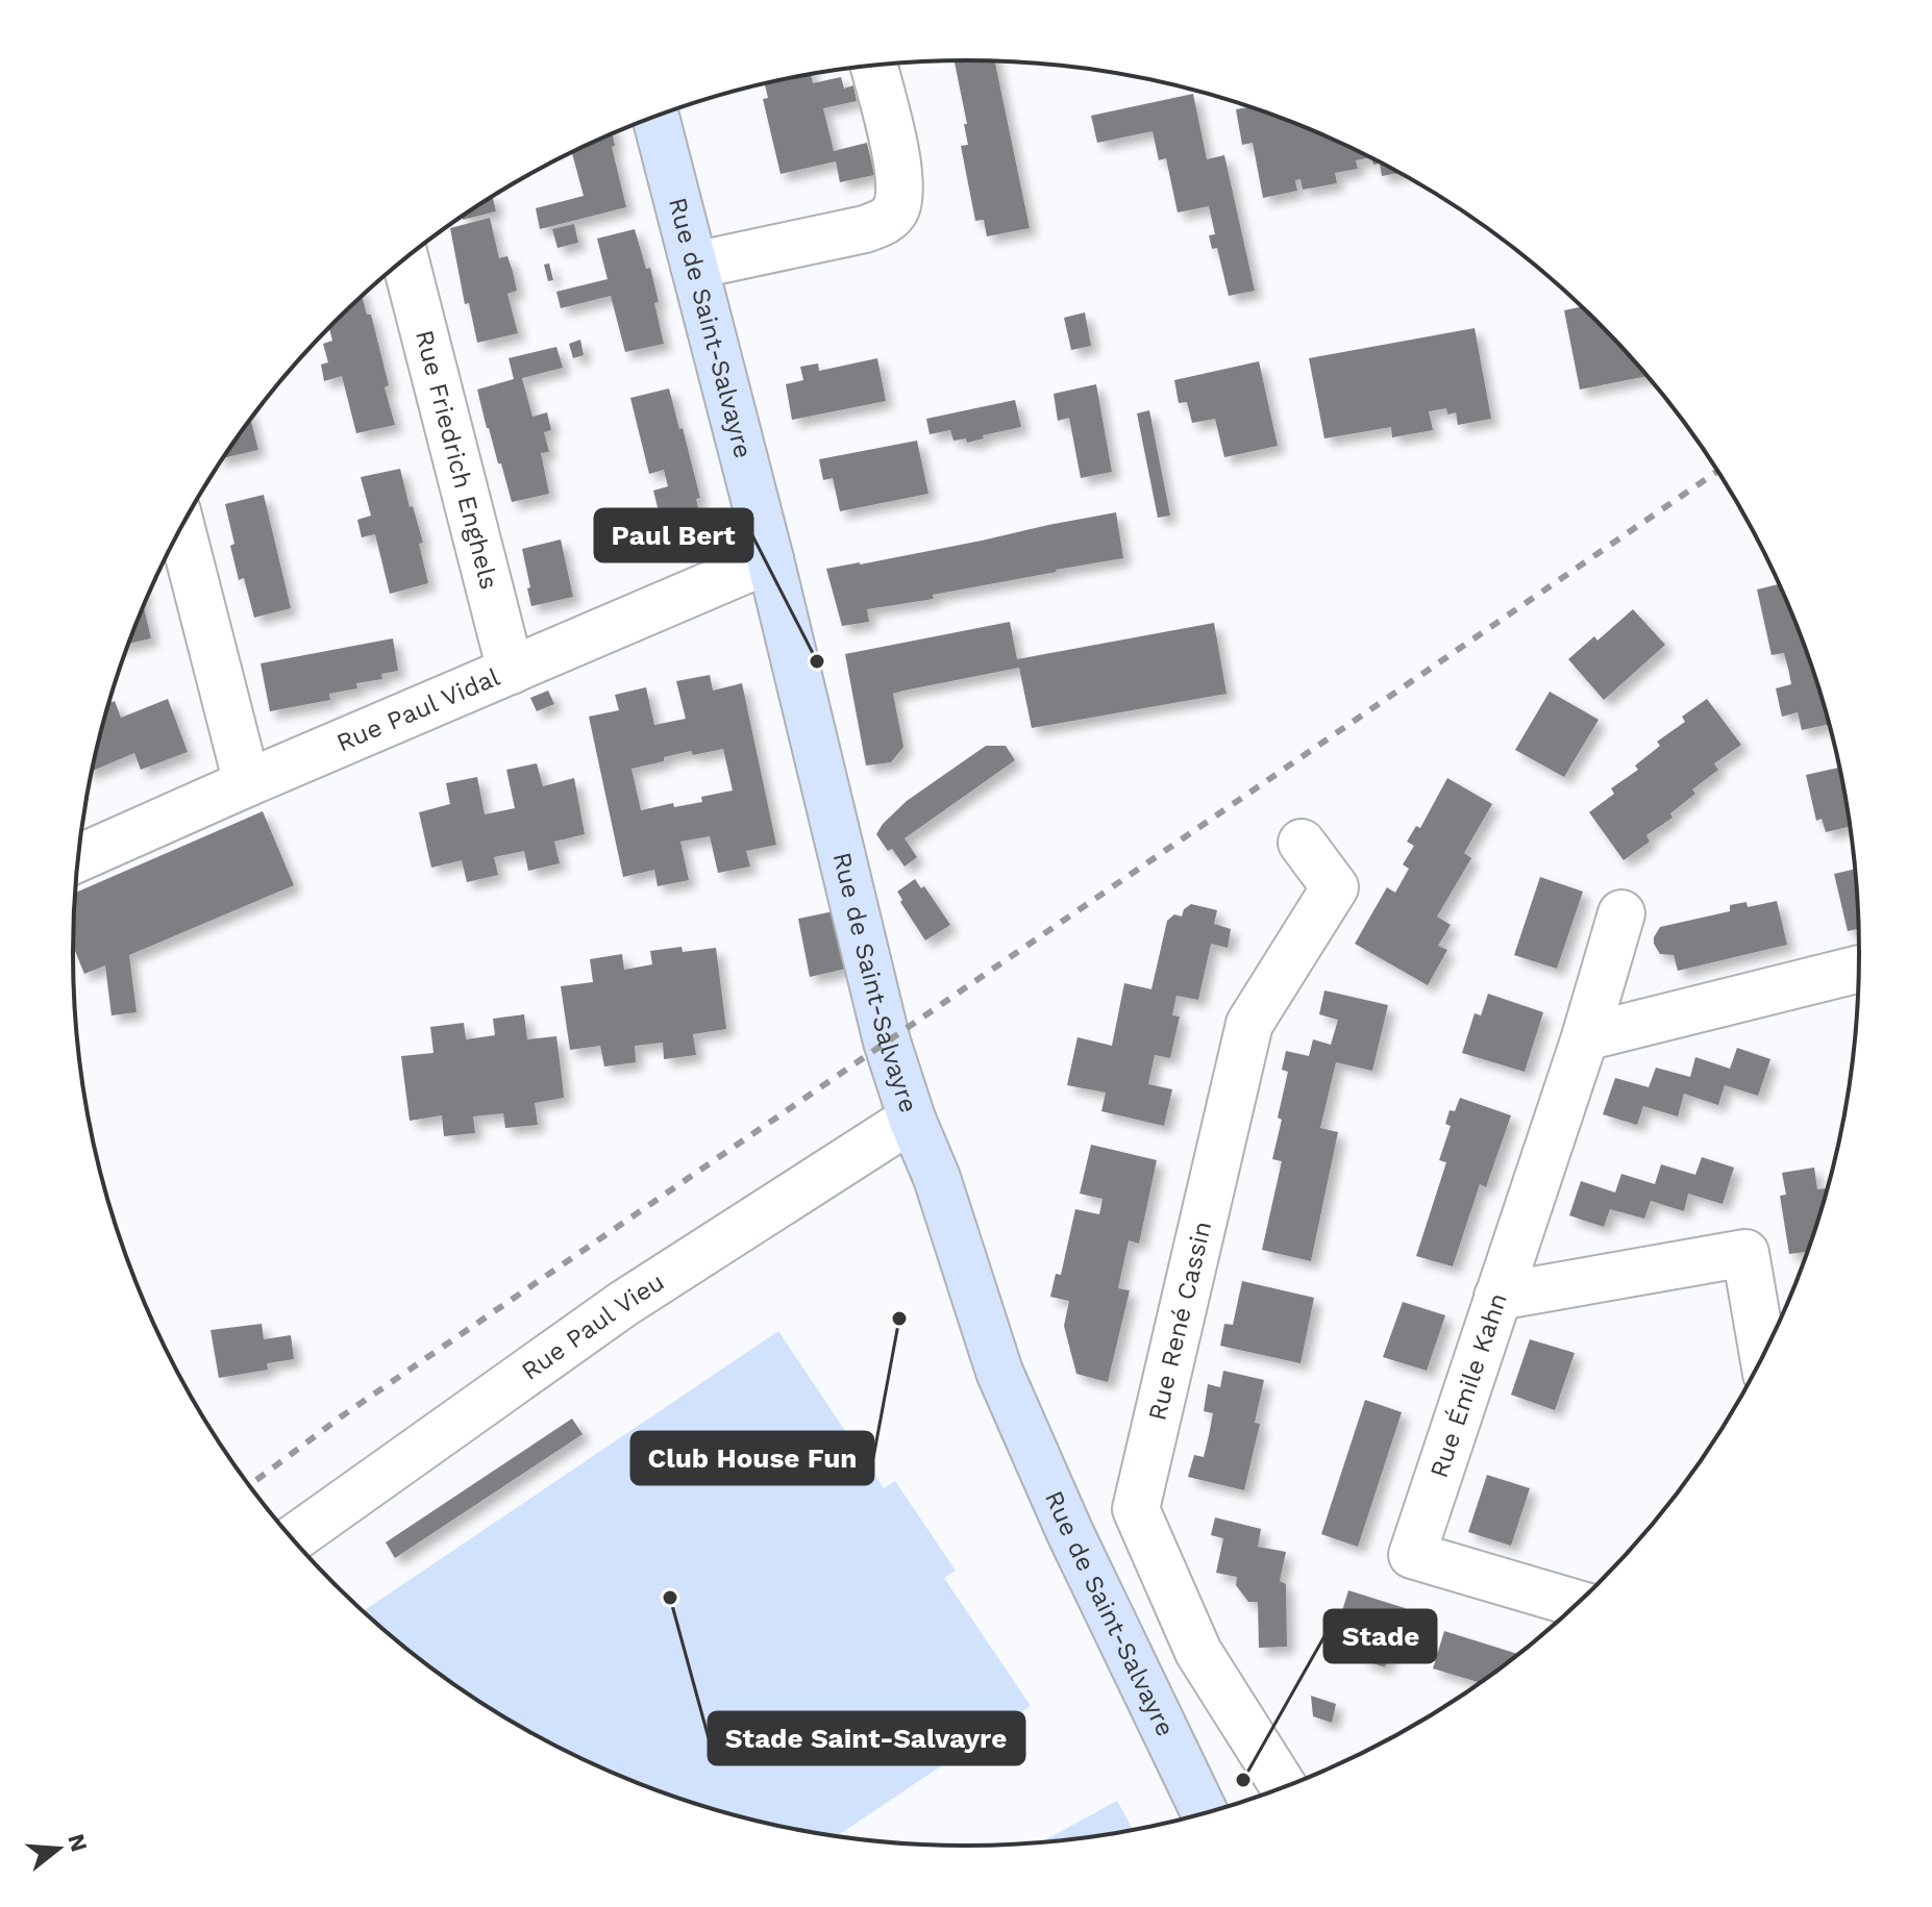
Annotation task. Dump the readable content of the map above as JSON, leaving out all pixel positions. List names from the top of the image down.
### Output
{
  "streets": {
    "street": [
      "Rue de Saint-Salvayre",
      "Rue Friedrich Enghels",
      "Rue Paul Vidal",
      "Rue René Cassin",
      "Rue Paul Vieu",
      "Rue Émile Kahn"
    ]
  },
  "crossings": [
    ["Rue de Saint-Salvayre", "Rue Paul Vidal"],
    ["Rue de Saint-Salvayre", "Rue Paul Vieu"],
    ["Rue Friedrich Enghels", "Rue Paul Vidal"]
  ],
  "places": [
    "Paul Bert",
    "Club House Fun",
    "Stade Saint-Salvayre",
    "Stade"
  ],
  "north": "right"
}
